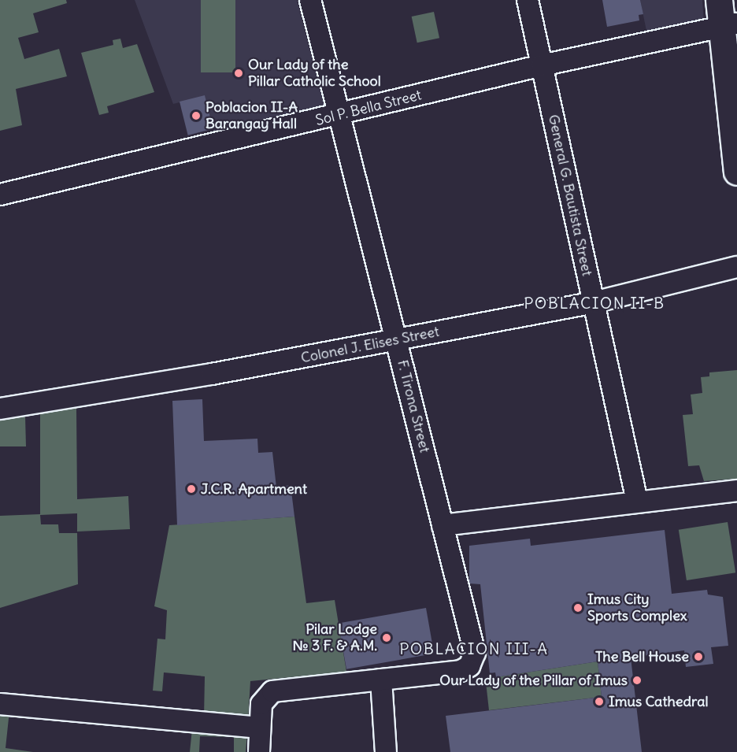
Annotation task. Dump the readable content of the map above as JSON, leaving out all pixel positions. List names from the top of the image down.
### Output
{
  "streets": {
    "street": [
      "Sol P. Bella Street",
      "General G. Bautista Street",
      "Colonel J. Elises Street",
      "F. Tirona Street"
    ]
  },
  "crossings": [
    ["Sol P. Bella Street", "General G. Bautista Street"],
    ["Sol P. Bella Street", "F. Tirona Street"],
    ["General G. Bautista Street", "Colonel J. Elises Street"],
    ["Colonel J. Elises Street", "F. Tirona Street"]
  ],
  "districts": ["POBLACION II-B", "POBLACION III-A"],
  "places": [
    "Our Lady of the Pillar Catholic School",
    "Poblacion II-A Barangay Hall",
    "J.C.R. Apartment",
    "Imus City Sports Complex",
    "Pilar Lodge № 3 F. & A.M.",
    "The Bell House",
    "Our Lady of the Pillar of Imus",
    "Imus Cathedral"
  ]
}
